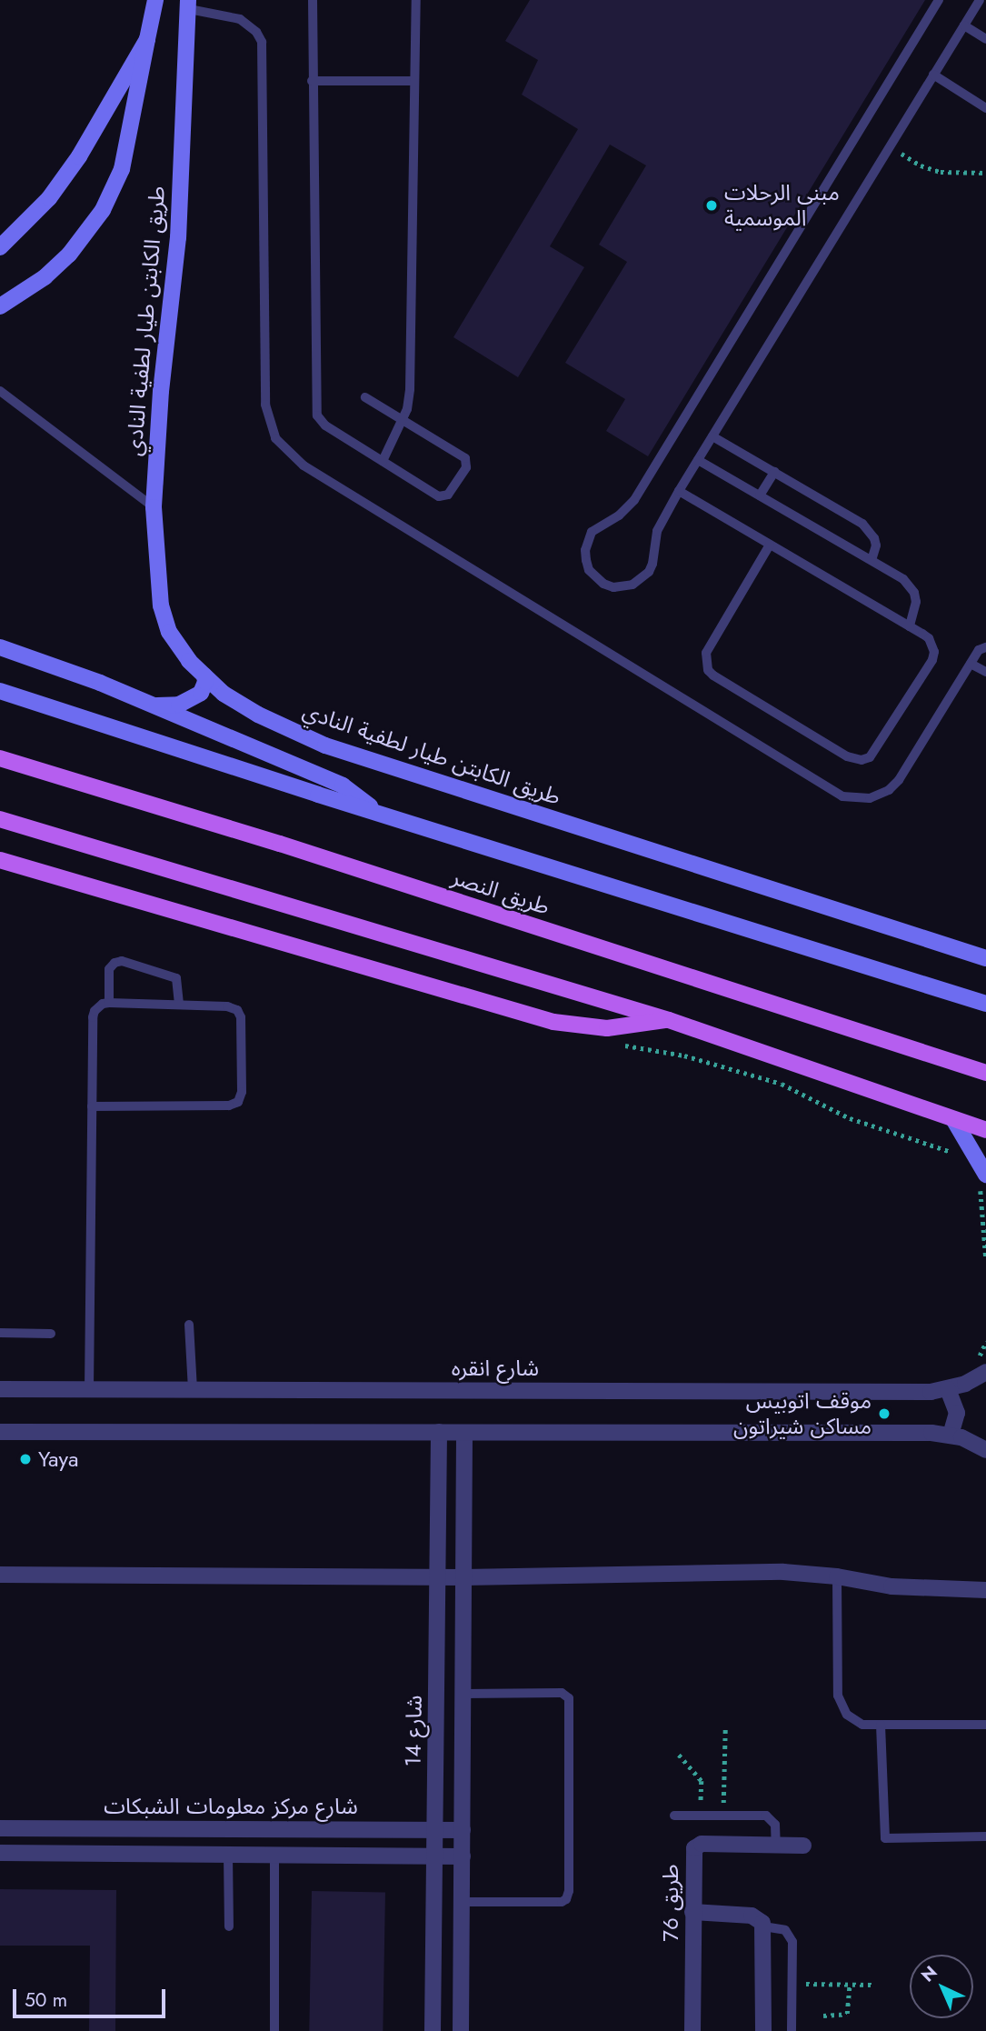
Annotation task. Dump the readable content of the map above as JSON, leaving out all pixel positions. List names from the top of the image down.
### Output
{
  "streets": {
    "main road": ["طريق الكابتن طيار لطفية النادي", "طريق النصر"],
    "street": [
      "شارع انقره",
      "شارع 14",
      "شارع مركز معلومات الشبكات",
      "طريق 76"
    ]
  },
  "crossings": [
    ["شارع 14", "شارع مركز معلومات الشبكات"]
  ],
  "places": ["مبنى الرحلات الموسمية", "موقف اتوبيس مساكن شيراتون", "Yaya"],
  "scale_bar": "50 m",
  "north": "top left"
}
